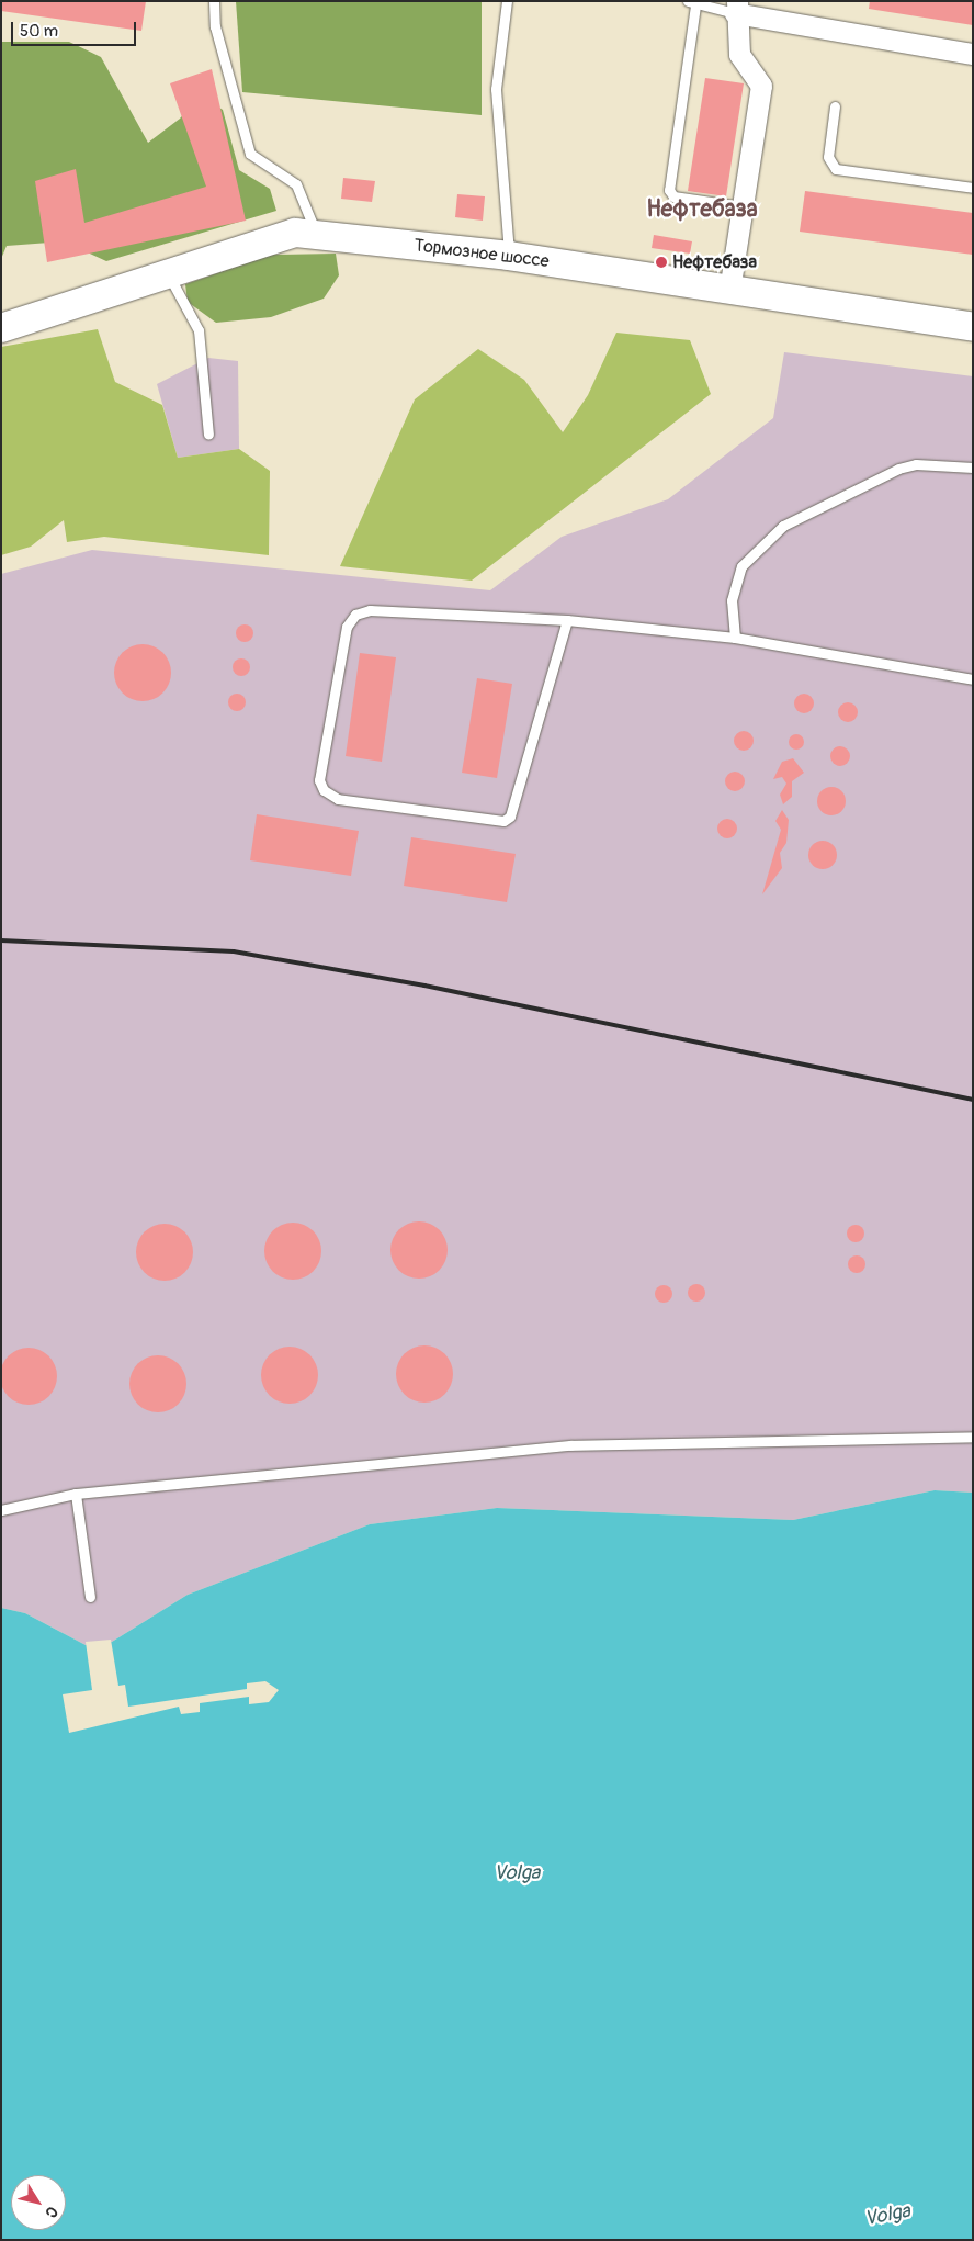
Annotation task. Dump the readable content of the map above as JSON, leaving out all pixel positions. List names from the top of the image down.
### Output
{
  "streets": {
    "street": ["Тормозное шоссе"]
  },
  "districts": ["Нефтебаза"],
  "water": ["Volga"],
  "places": ["Нефтебаза"],
  "scale_bar": "50 m",
  "north": "bottom right"
}
